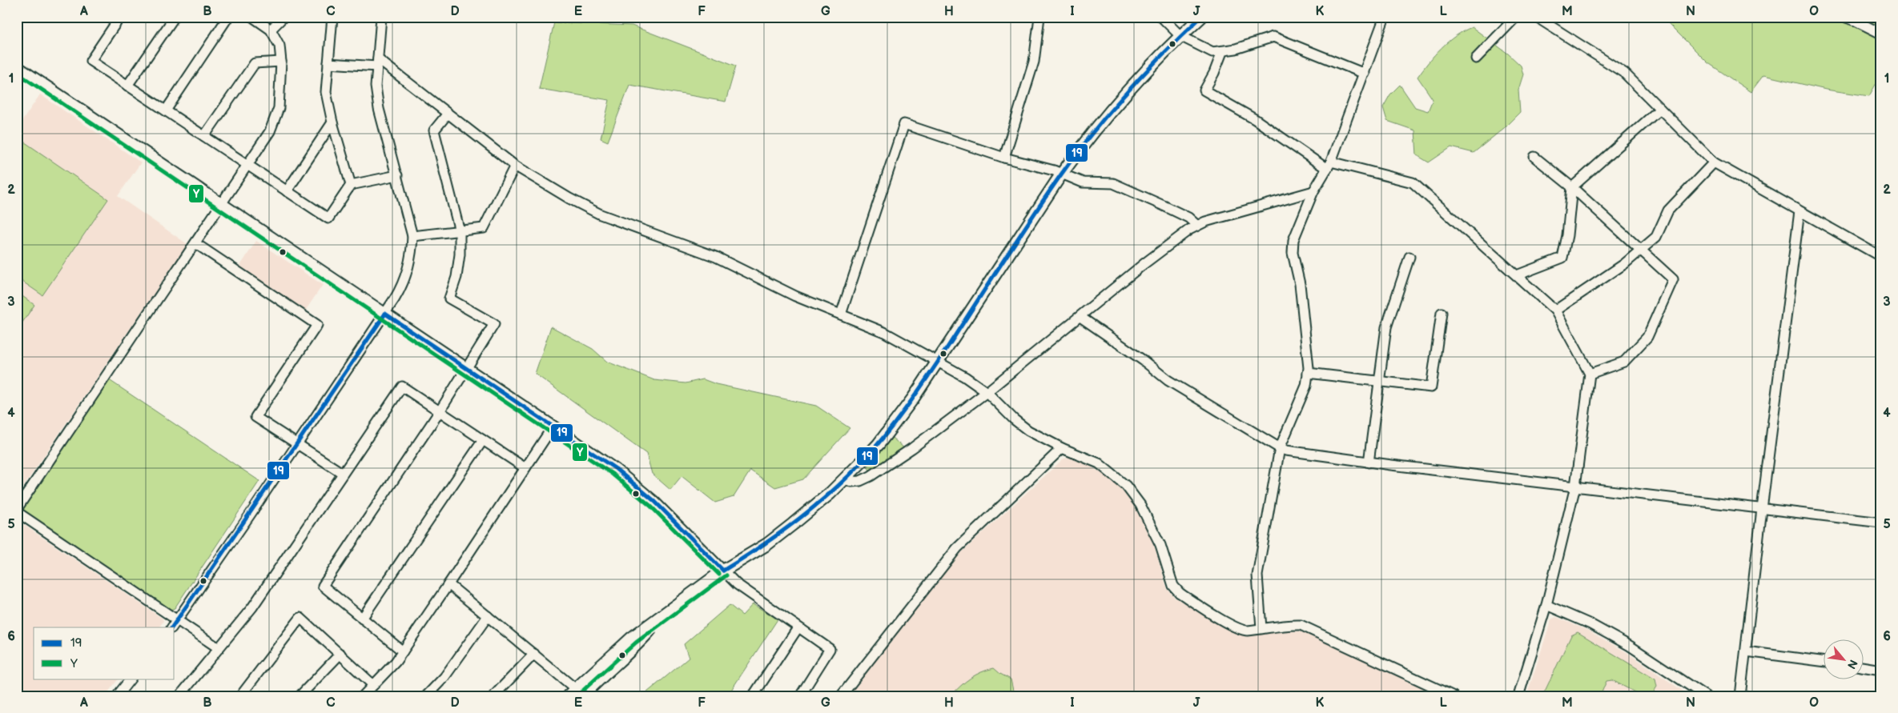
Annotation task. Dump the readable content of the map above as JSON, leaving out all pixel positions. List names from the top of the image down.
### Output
{
  "lines": ["transit line 19", "transit line Y"],
  "legend": ["19", "Y"],
  "north": "bottom right",
  "grid": {
    "columns": [
      "A",
      "B",
      "C",
      "D",
      "E",
      "F",
      "G",
      "H",
      "I",
      "J",
      "K",
      "L",
      "M",
      "N",
      "O"
    ],
    "rows": [
      "1",
      "2",
      "3",
      "4",
      "5",
      "6"
    ]
  }
}
